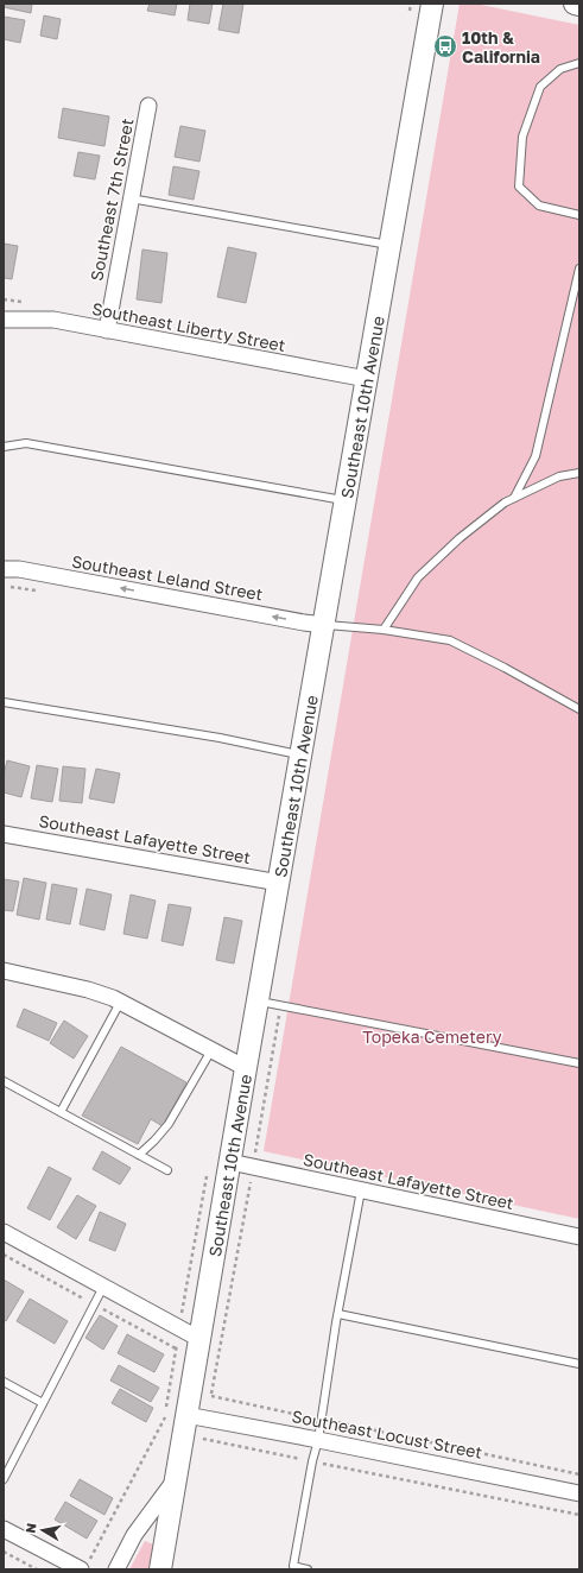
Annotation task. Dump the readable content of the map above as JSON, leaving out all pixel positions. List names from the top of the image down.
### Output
{
  "streets": {
    "main road": ["Southeast 10th Avenue"],
    "street": [
      "Southeast 7th Street",
      "Southeast Liberty Street",
      "Southeast Leland Street",
      "Southeast Lafayette Street",
      "Southeast Locust Street"
    ]
  },
  "crossings": [
    ["Southeast 7th Street", "Southeast Liberty Street"],
    ["Southeast Liberty Street", "Southeast 10th Avenue"],
    ["Southeast 10th Avenue", "Southeast Leland Street"],
    ["Southeast 10th Avenue", "Southeast Lafayette Street"],
    ["Southeast 10th Avenue", "Southeast Locust Street"]
  ],
  "one_way": ["Southeast Leland Street"],
  "parks": ["Topeka Cemetery"],
  "places": {
    "bus stop": ["10th & California"]
  },
  "north": "left"
}
